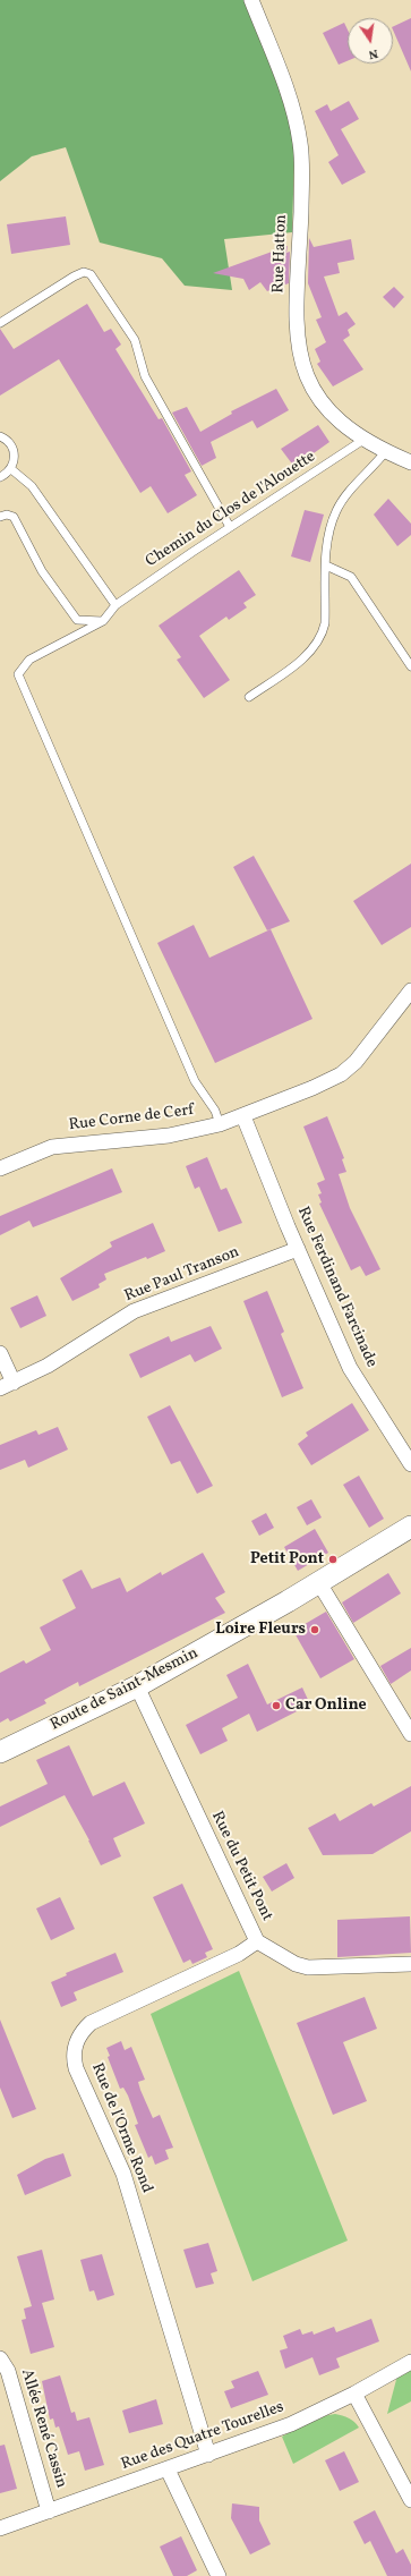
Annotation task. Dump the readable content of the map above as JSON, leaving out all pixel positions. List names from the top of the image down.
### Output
{
  "streets": {
    "main road": ["Route de Saint-Mesmin"],
    "street": [
      "Rue Hatton",
      "Rue Corne de Cerf",
      "Rue Paul Transon",
      "Rue Ferdinand Farcinade",
      "Rue du Petit Pont",
      "Rue de l'Orme Rond",
      "Allée René Cassin",
      "Rue des Quatre Tourelles"
    ],
    "lane": ["Chemin du Clos de l'Alouette"]
  },
  "crossings": [
    ["Rue Hatton", "Chemin du Clos de l'Alouette"],
    ["Rue Corne de Cerf", "Rue Ferdinand Farcinade"],
    ["Rue Paul Transon", "Rue Ferdinand Farcinade"],
    ["Route de Saint-Mesmin", "Rue du Petit Pont"],
    ["Rue du Petit Pont", "Rue de l'Orme Rond"],
    ["Rue de l'Orme Rond", "Rue des Quatre Tourelles"],
    ["Allée René Cassin", "Rue des Quatre Tourelles"]
  ],
  "places": ["Petit Pont", "Loire Fleurs", "Car Online"],
  "north": "bottom"
}
